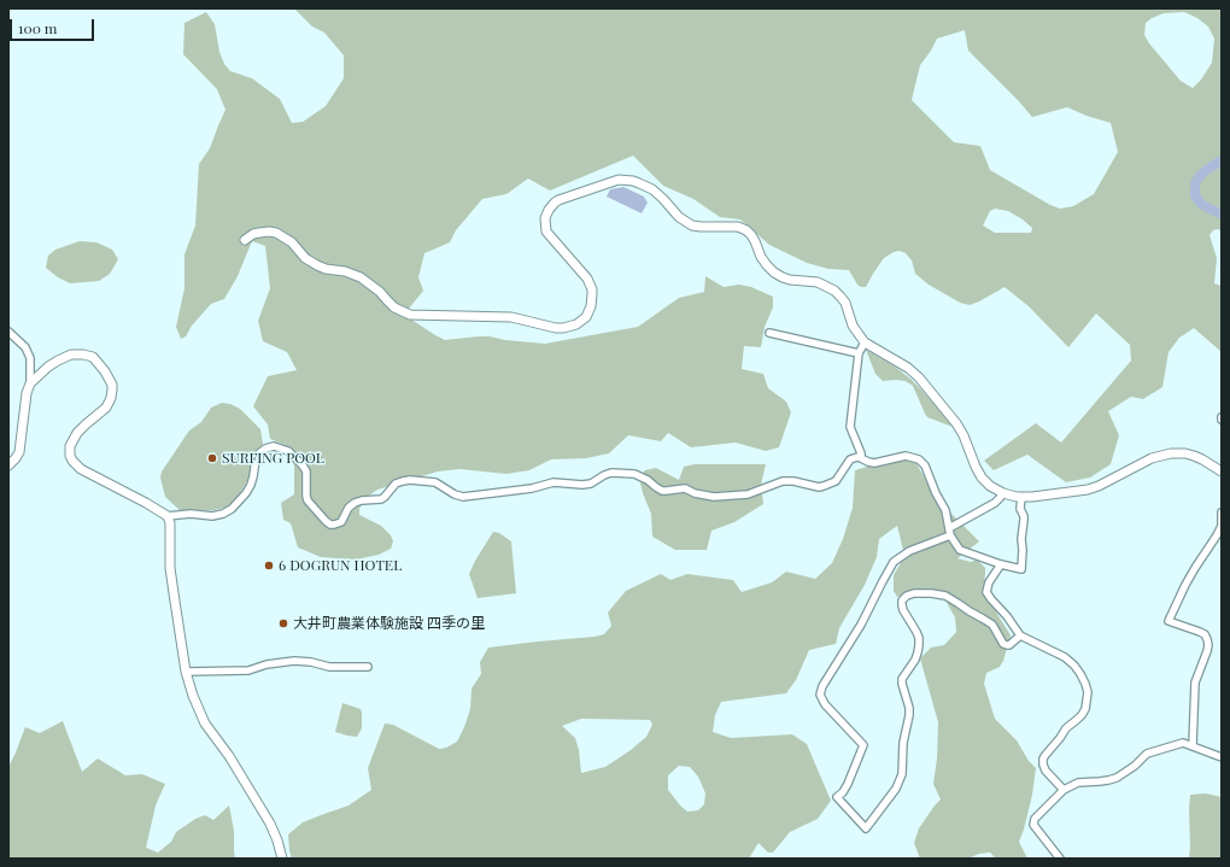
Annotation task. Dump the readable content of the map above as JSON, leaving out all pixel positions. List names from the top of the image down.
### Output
{
  "places": ["SURFING POOL", "6 DOGRUN HOTEL", "大井町農業体験施設 四季の里"],
  "scale_bar": "100 m"
}
